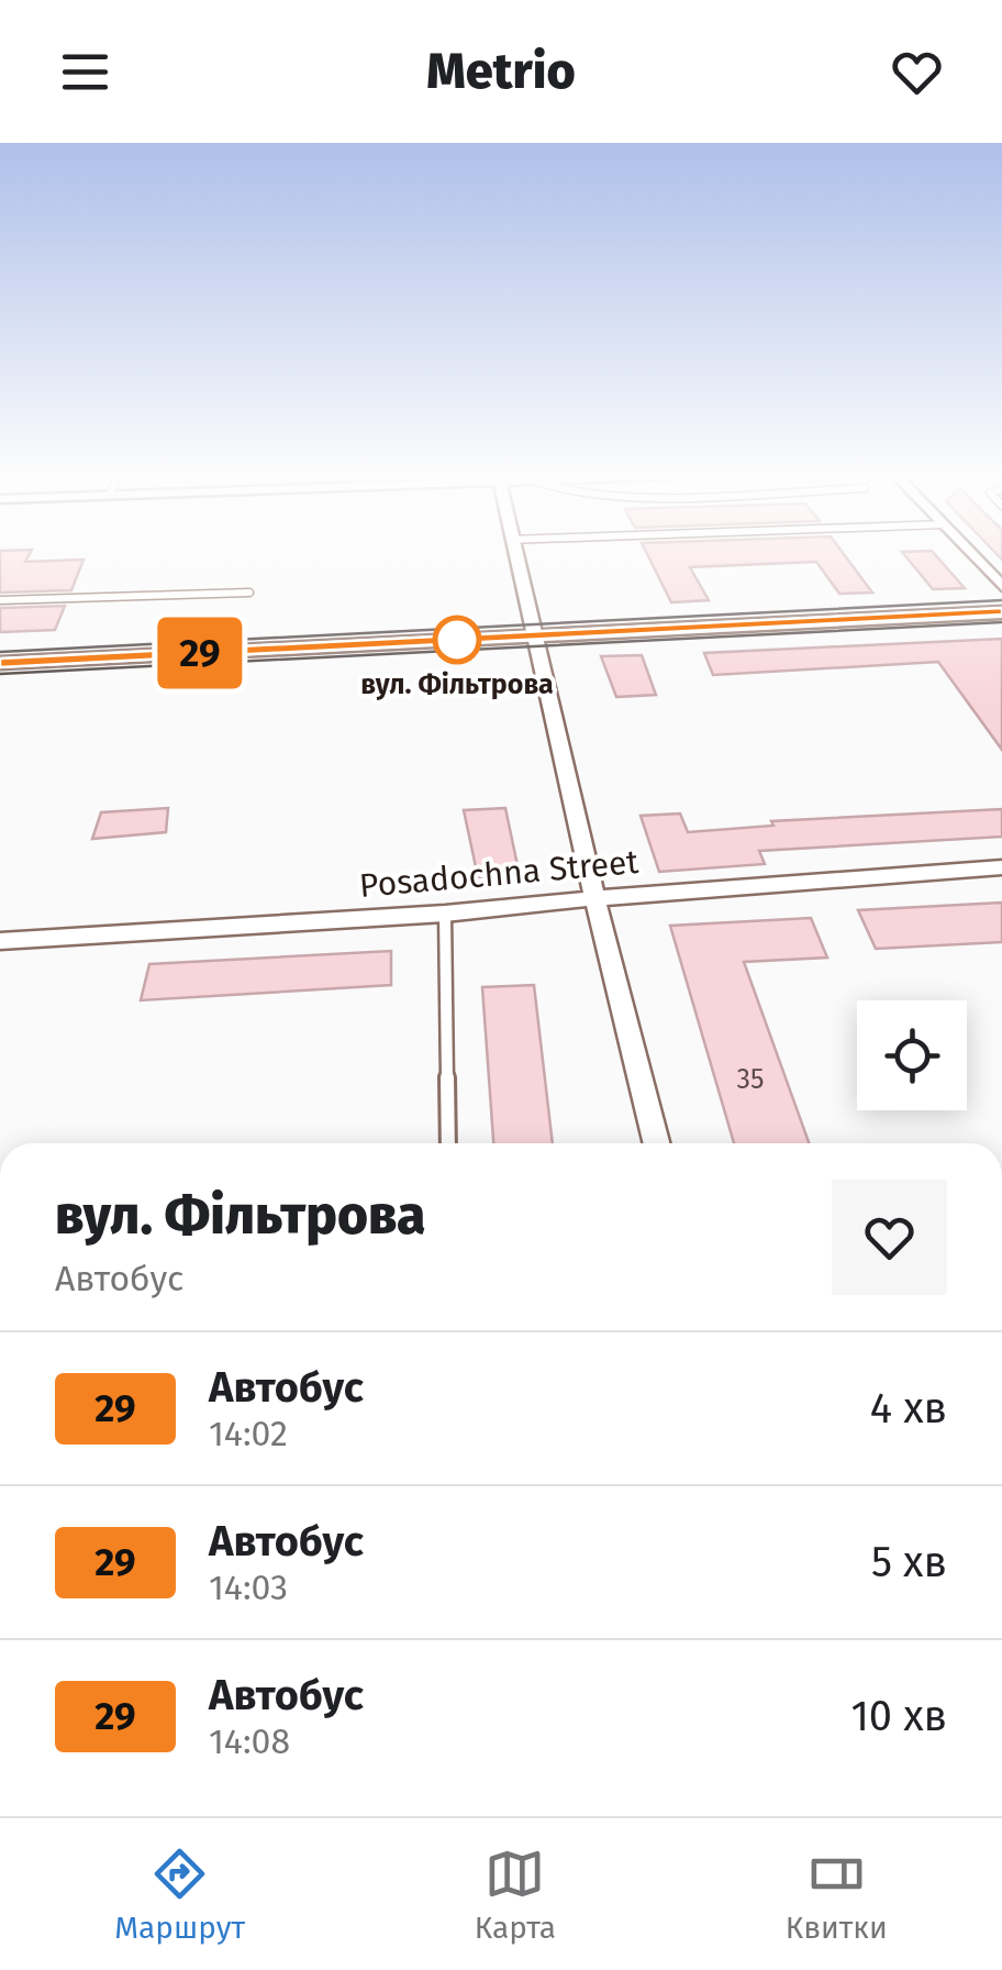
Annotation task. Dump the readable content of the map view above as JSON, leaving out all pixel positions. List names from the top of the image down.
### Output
{
  "streets": {
    "street": ["Posadochna Street"]
  },
  "places": ["вул. Фільтрова"],
  "lines": ["bus line 29"],
  "house_numbers": ["35"],
  "page": {
    "header": "Metrio",
    "on_map": "29",
    "heading": ["вул. Фільтрова", "Автобус"],
    "list": [
      {
        "mark": "29",
        "name": "Автобус",
        "note": "14:02",
        "value": "4 хв"
      },
      {
        "mark": "29",
        "name": "Автобус",
        "note": "14:03",
        "value": "5 хв"
      },
      {
        "mark": "29",
        "name": "Автобус",
        "note": "14:08",
        "value": "10 хв"
      }
    ],
    "tabs": ["Маршрут", "Карта", "Квитки"]
  }
}
